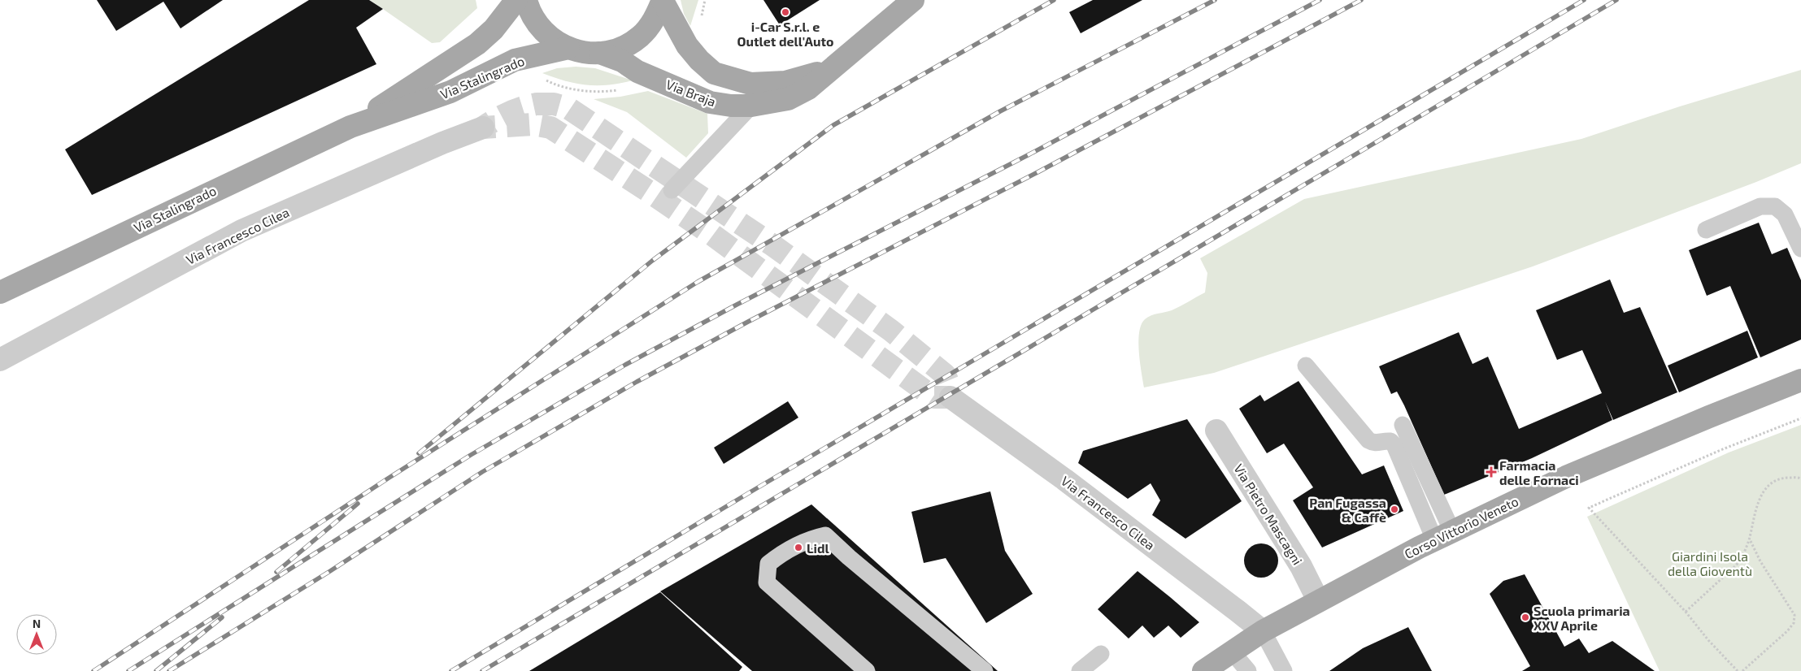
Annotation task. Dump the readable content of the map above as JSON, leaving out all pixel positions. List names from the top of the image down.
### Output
{
  "streets": {
    "main road": ["Via Stalingrado", "Via Braja", "Corso Vittorio Veneto"],
    "street": ["Via Francesco Cilea", "Via Pietro Mascagni"]
  },
  "crossings": [
    ["Via Francesco Cilea", "Corso Vittorio Veneto"],
    ["Via Pietro Mascagni", "Corso Vittorio Veneto"]
  ],
  "parks": ["Giardini Isola della Gioventù"],
  "places": {
    "other": [
      "i-Car S.r.l. e Outlet dell'Auto",
      "Pan Fugassa & Caffè",
      "Lidl",
      "Scuola primaria XXV Aprile"
    ],
    "health": ["Farmacia delle Fornaci"]
  },
  "north": "top"
}
